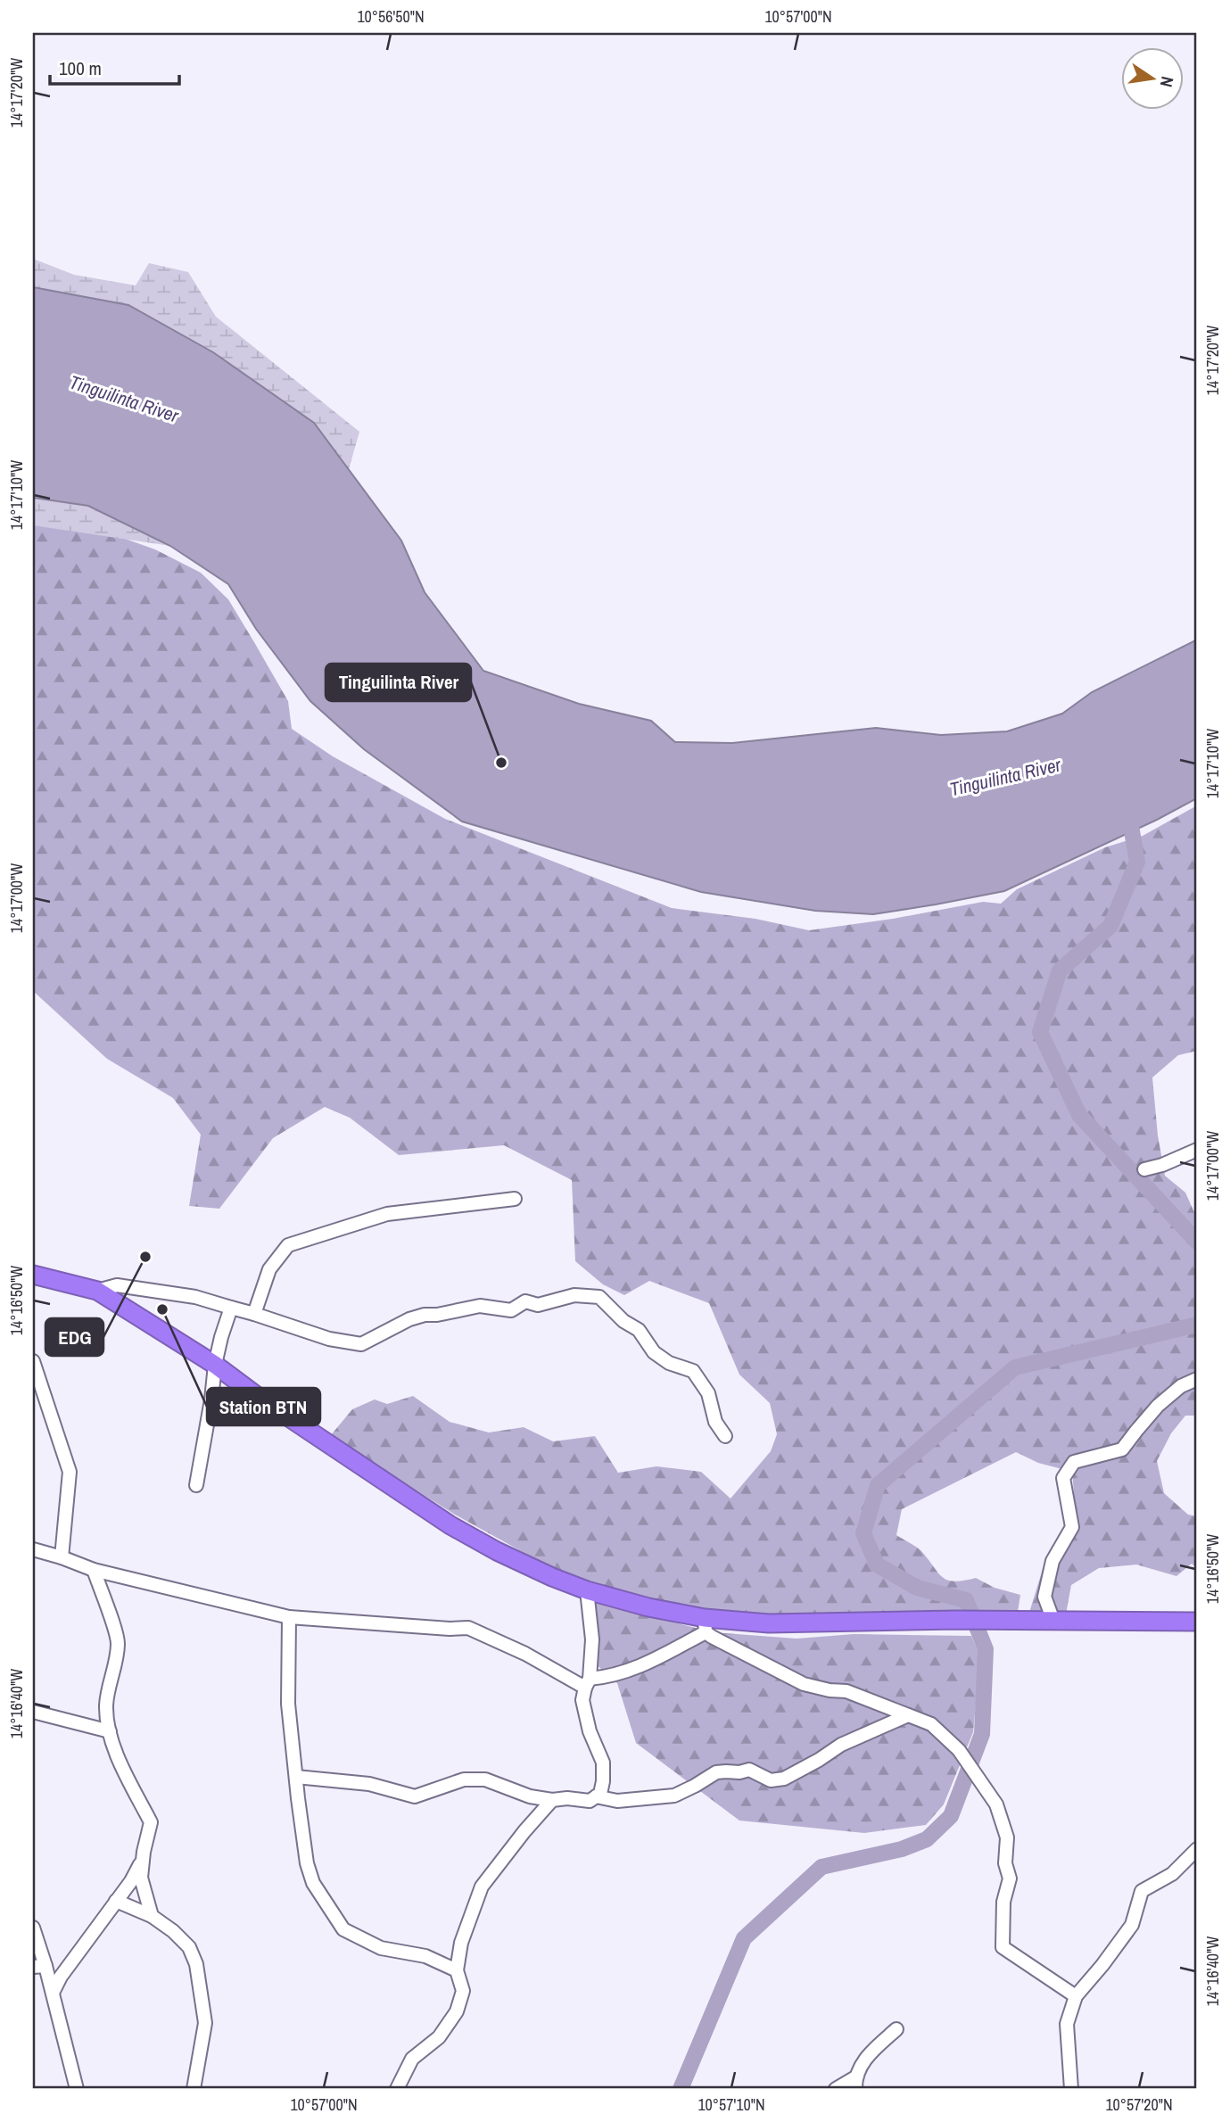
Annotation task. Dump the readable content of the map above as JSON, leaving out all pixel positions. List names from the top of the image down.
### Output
{
  "water": ["Tinguilinta River"],
  "places": ["Tinguilinta River", "EDG", "Station BTN"],
  "scale_bar": "100 m",
  "north": "right",
  "coordinates": [
    "10°56'50\"N",
    "10°57'00\"N",
    "14°17'20\"W",
    "14°17'10\"W",
    "14°17'00\"W",
    "14°16'50\"W",
    "14°16'40\"W",
    "10°57'10\"N",
    "10°57'20\"N"
  ]
}
